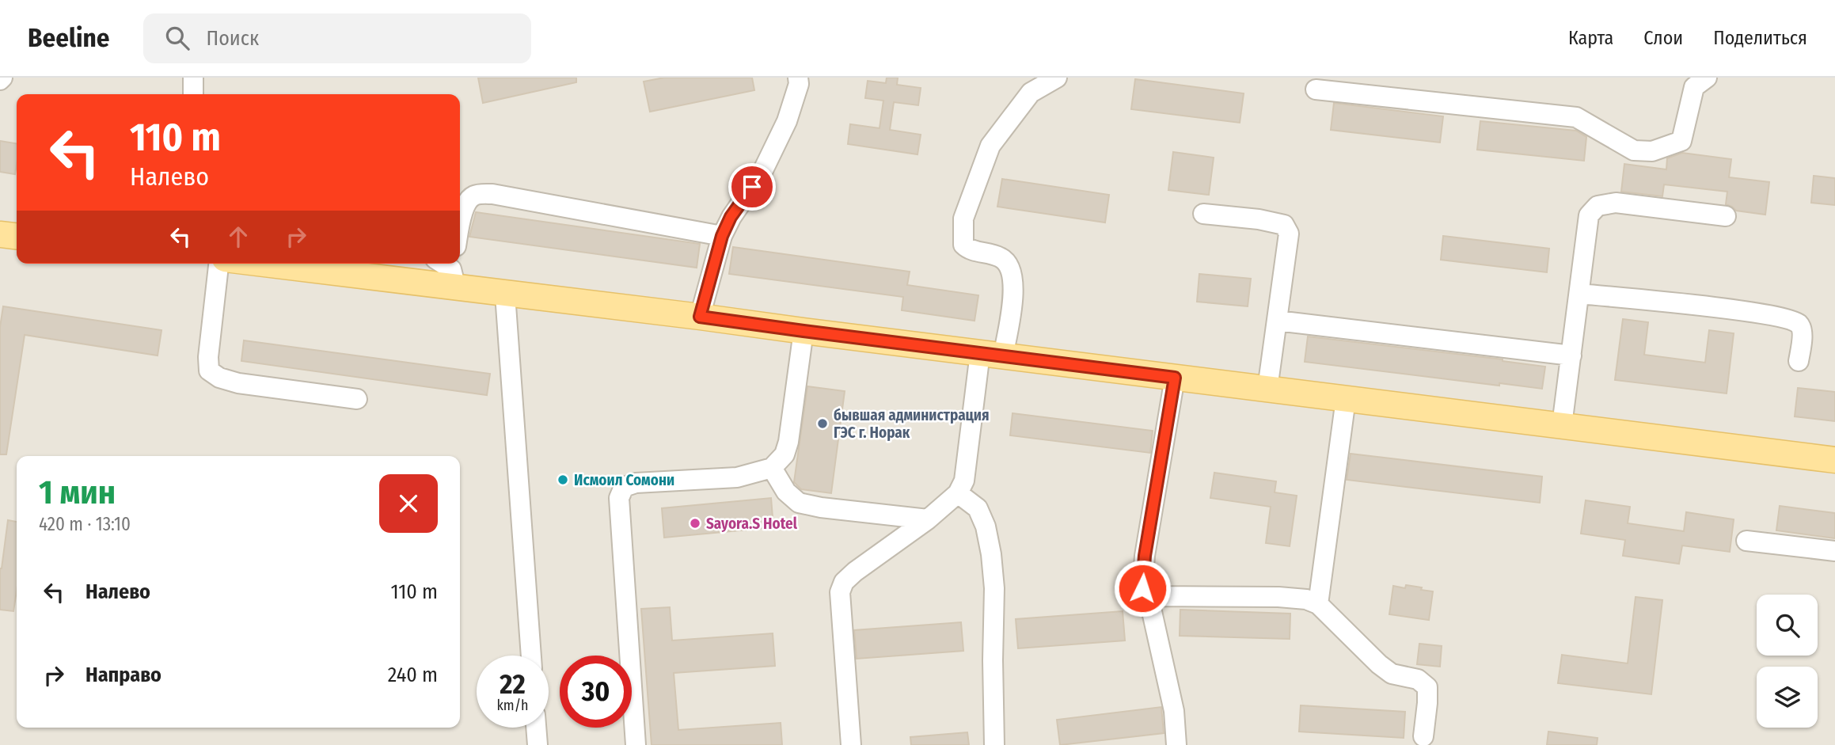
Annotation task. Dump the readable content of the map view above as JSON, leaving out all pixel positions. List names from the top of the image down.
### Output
{
  "places": ["бывшая администрация ГЭС г. Норак", "Исмоил Сомони", "Sayora.S Hotel"],
  "page": {
    "header": "Beeline",
    "search": "Поиск",
    "nav": ["Карта", "Слои", "Поделиться"],
    "turn": ["110 m", "Налево"],
    "heading": ["1 мин", "420 m · 13:10"],
    "list": [
      {
        "name": "Налево",
        "value": "110 m"
      },
      {
        "name": "Направо",
        "value": "240 m"
      }
    ],
    "speed": "22 km/h",
    "limit": "30"
  }
}
